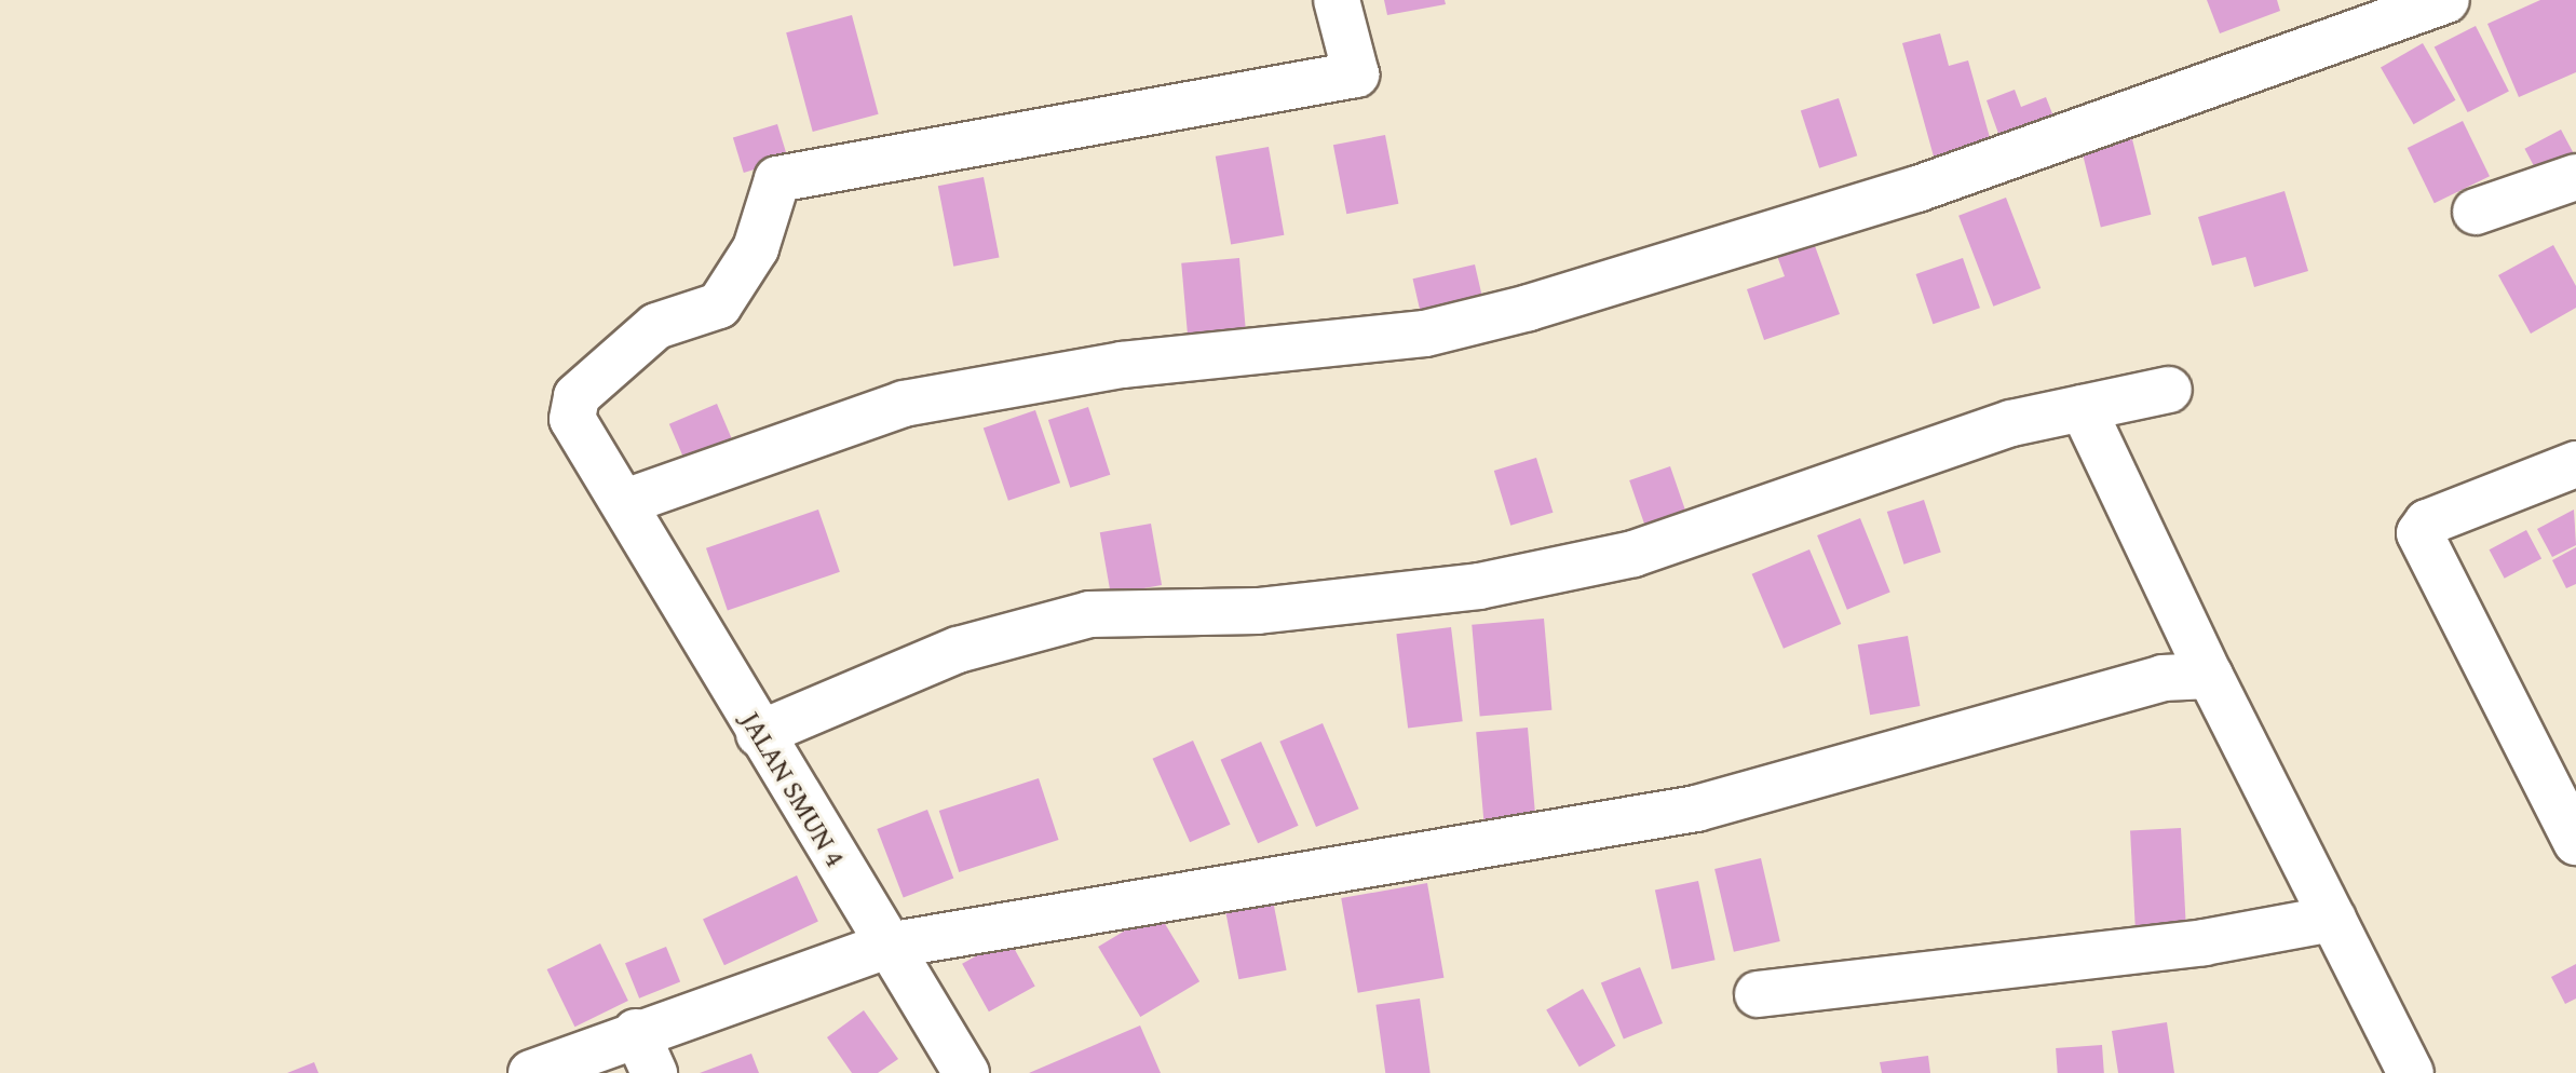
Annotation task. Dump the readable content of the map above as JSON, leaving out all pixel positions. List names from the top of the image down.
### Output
{
  "streets": {
    "street": ["JALAN SMUN 4"]
  }
}
